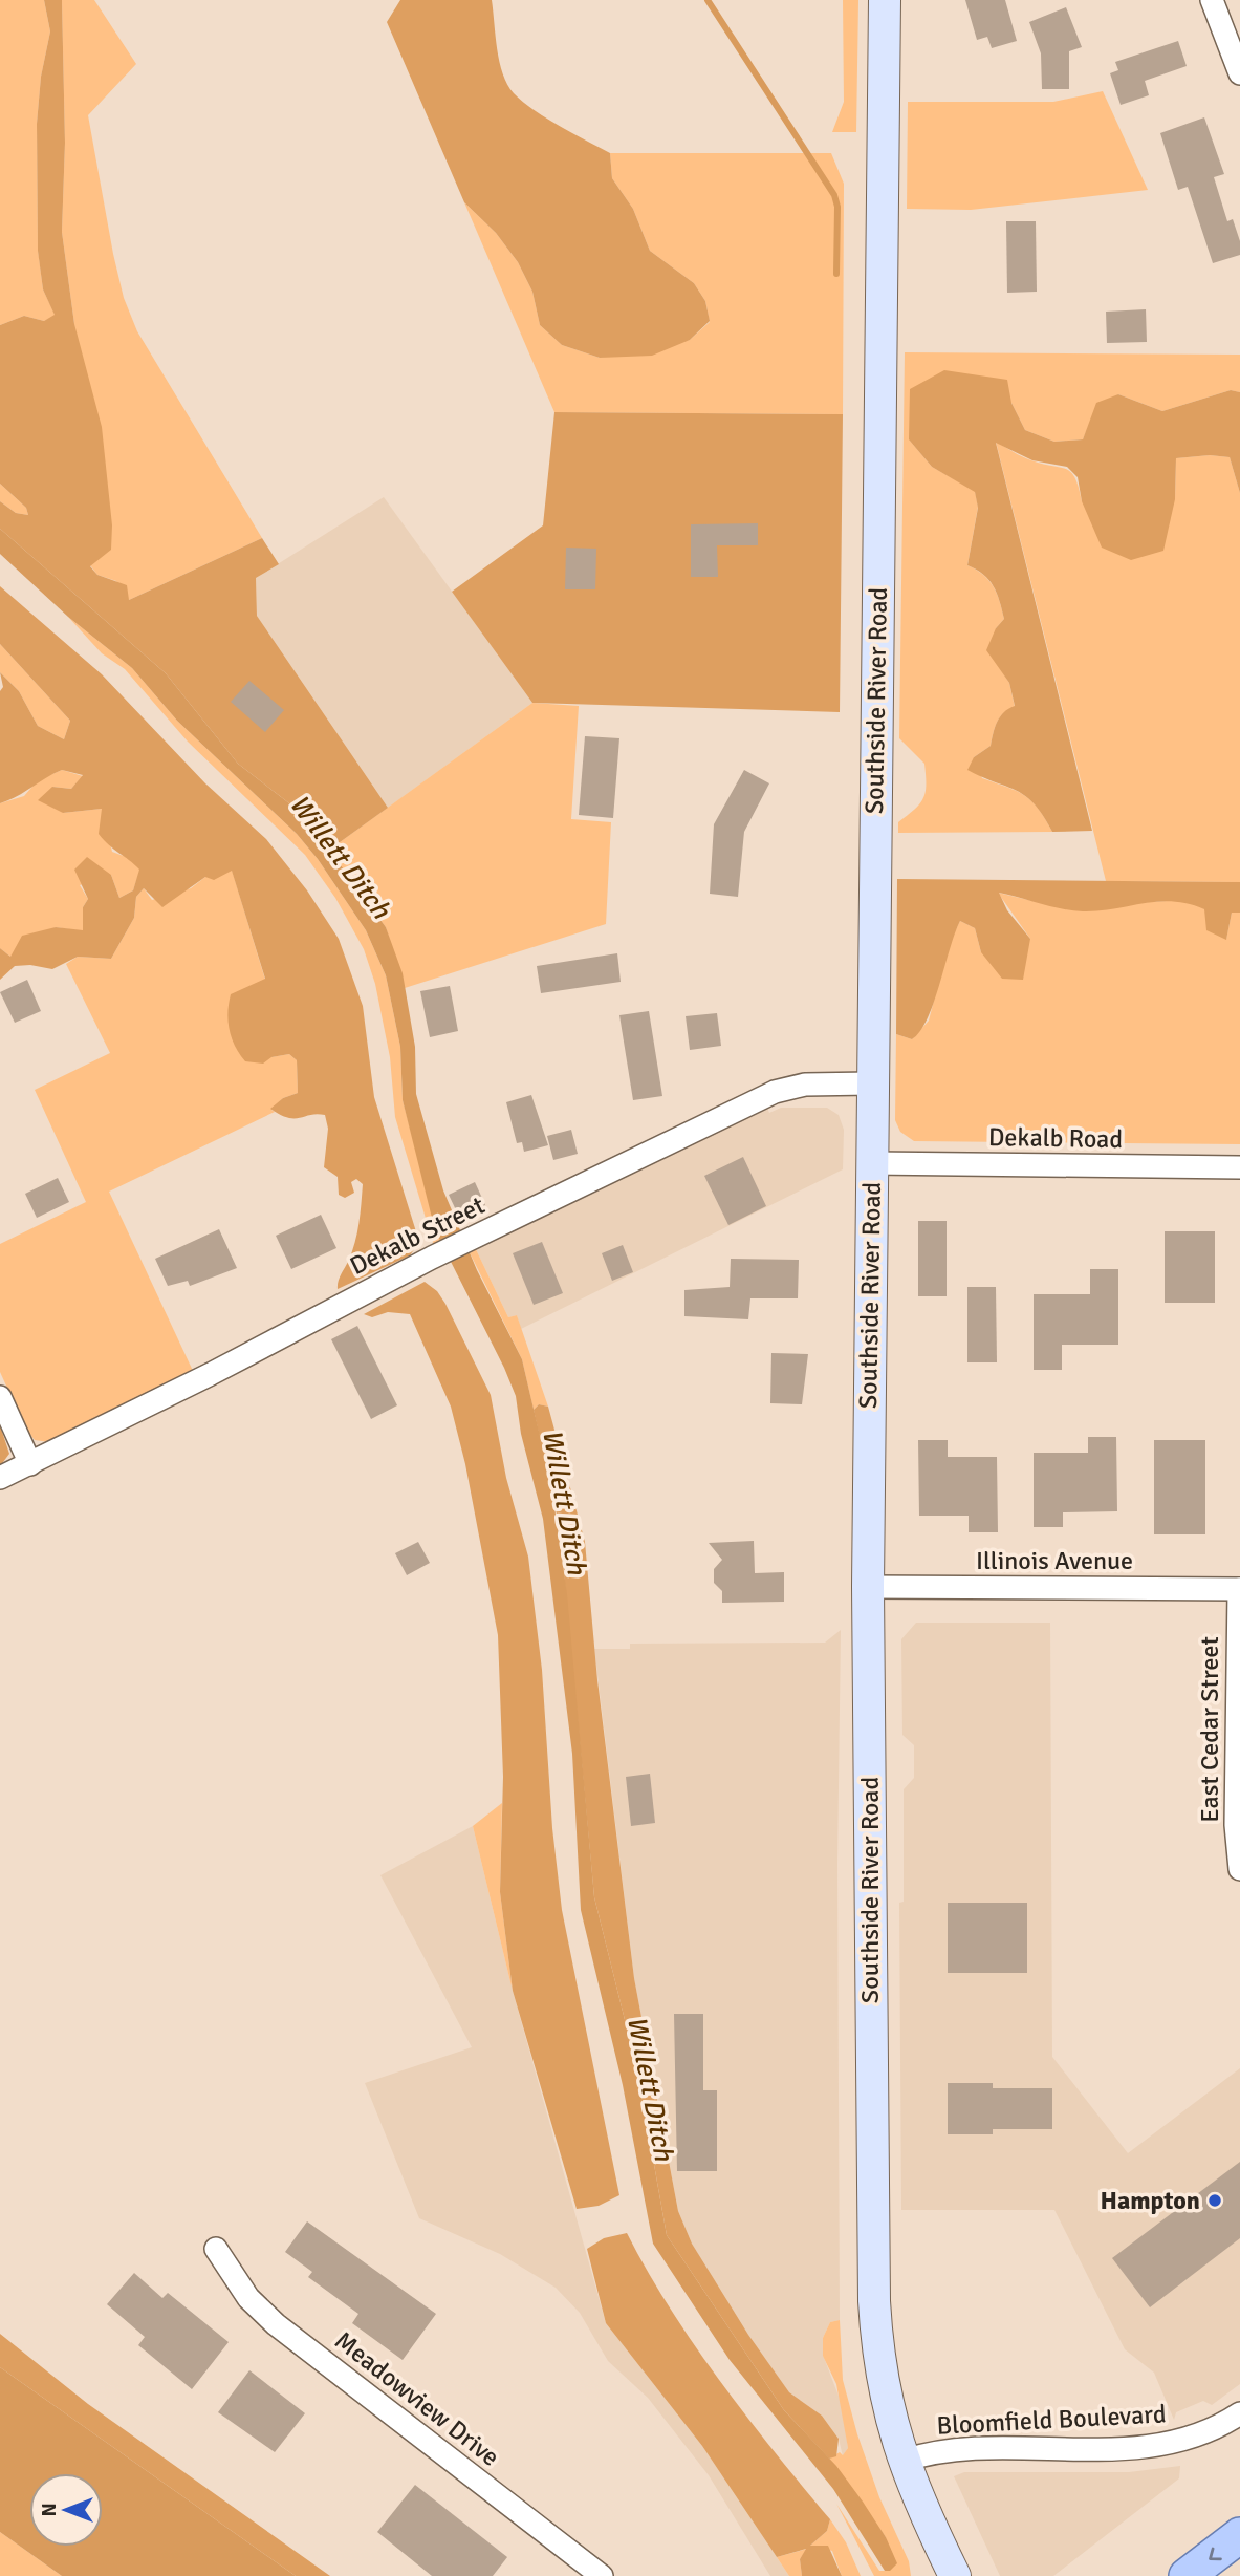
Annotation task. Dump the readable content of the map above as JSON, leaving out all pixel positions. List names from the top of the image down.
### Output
{
  "streets": {
    "main road": ["Southside River Road"],
    "street": [
      "Dekalb Road",
      "Dekalb Street",
      "Illinois Avenue",
      "East Cedar Street",
      "Meadowview Drive",
      "Bloomfield Boulevard"
    ]
  },
  "crossings": [
    ["Southside River Road", "Dekalb Road"],
    ["Southside River Road", "Dekalb Street"],
    ["Southside River Road", "Illinois Avenue"],
    ["Southside River Road", "Bloomfield Boulevard"],
    ["Illinois Avenue", "East Cedar Street"]
  ],
  "water": ["Willett Ditch"],
  "places": ["Hampton"],
  "north": "left"
}
